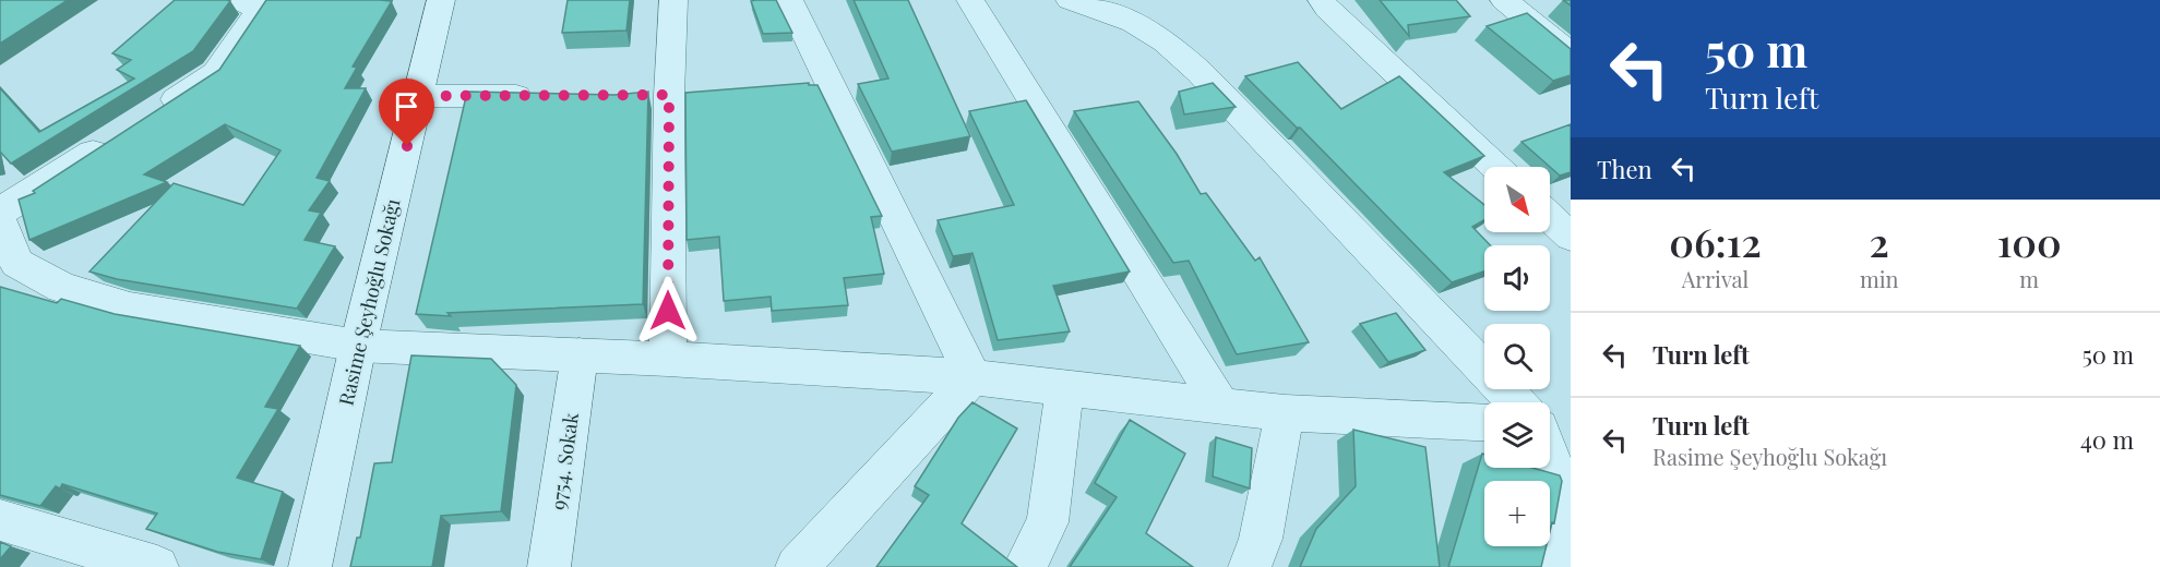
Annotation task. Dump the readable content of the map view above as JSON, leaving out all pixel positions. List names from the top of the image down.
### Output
{
  "streets": {
    "street": ["Rasime Şeyhoğlu Sokağı", "9754. Sokak"]
  },
  "north": "bottom right",
  "page": {
    "turn": ["50 m", "Turn left"],
    "then": "Then",
    "map_buttons": "+",
    "eta": [
      "06:12",
      "Arrival",
      "2",
      "min",
      "100",
      "m"
    ],
    "list": [
      {
        "name": "Turn left",
        "value": "50 m"
      },
      {
        "name": "Turn left",
        "note": "Rasime Şeyhoğlu Sokağı",
        "value": "40 m"
      }
    ]
  }
}
